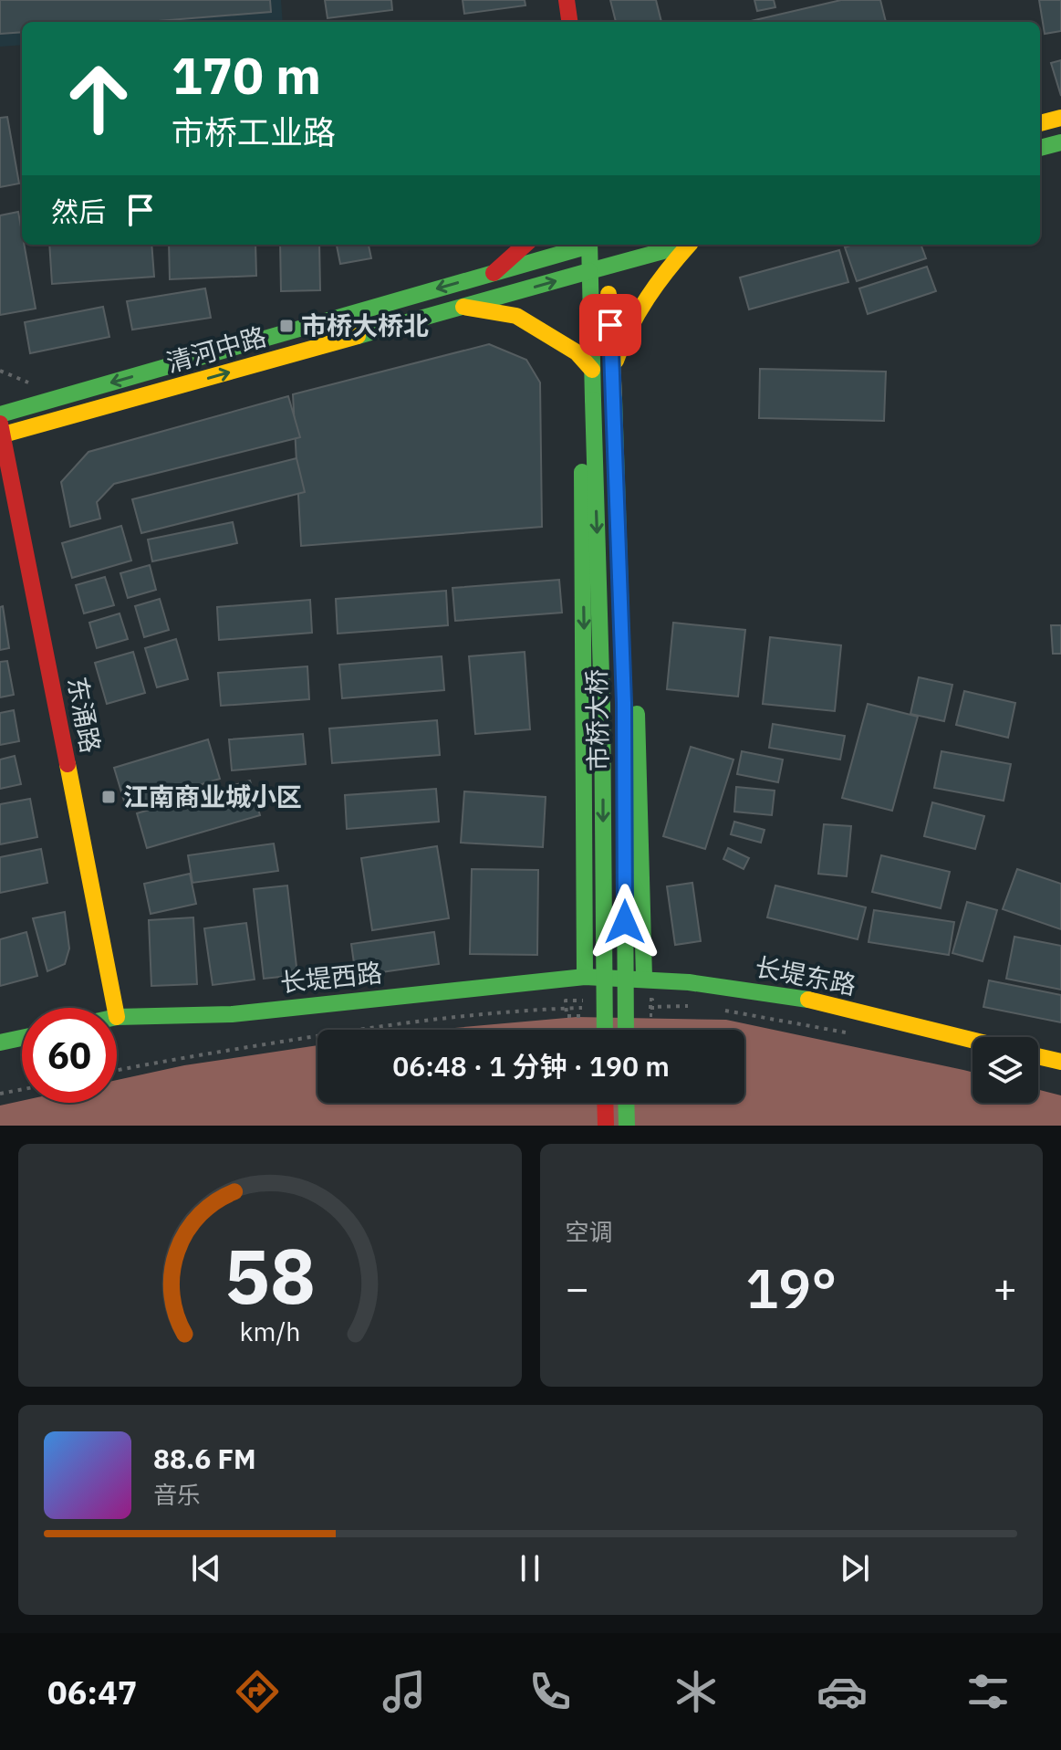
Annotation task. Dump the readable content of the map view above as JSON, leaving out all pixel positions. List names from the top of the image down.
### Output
{
  "streets": {
    "street": [
      "清河中路",
      "东涌路",
      "市桥大桥",
      "长堤东路",
      "长堤西路"
    ]
  },
  "crossings": [
    ["清河中路", "东涌路"],
    ["清河中路", "市桥大桥"],
    ["长堤东路", "长堤西路"]
  ],
  "places": {
    "transit": ["市桥大桥北", "江南商业城小区"]
  },
  "page": {
    "turn": ["170 m", "市桥工业路"],
    "then": "然后",
    "limit": "60",
    "trip": "06:48 · 1 分钟 · 190 m",
    "tile": "空调",
    "heat": ["−", "19°", "+"],
    "song": ["88.6 FM", "音乐"],
    "tabs": "06:47",
    "gauge": ["58", "km/h"]
  }
}
